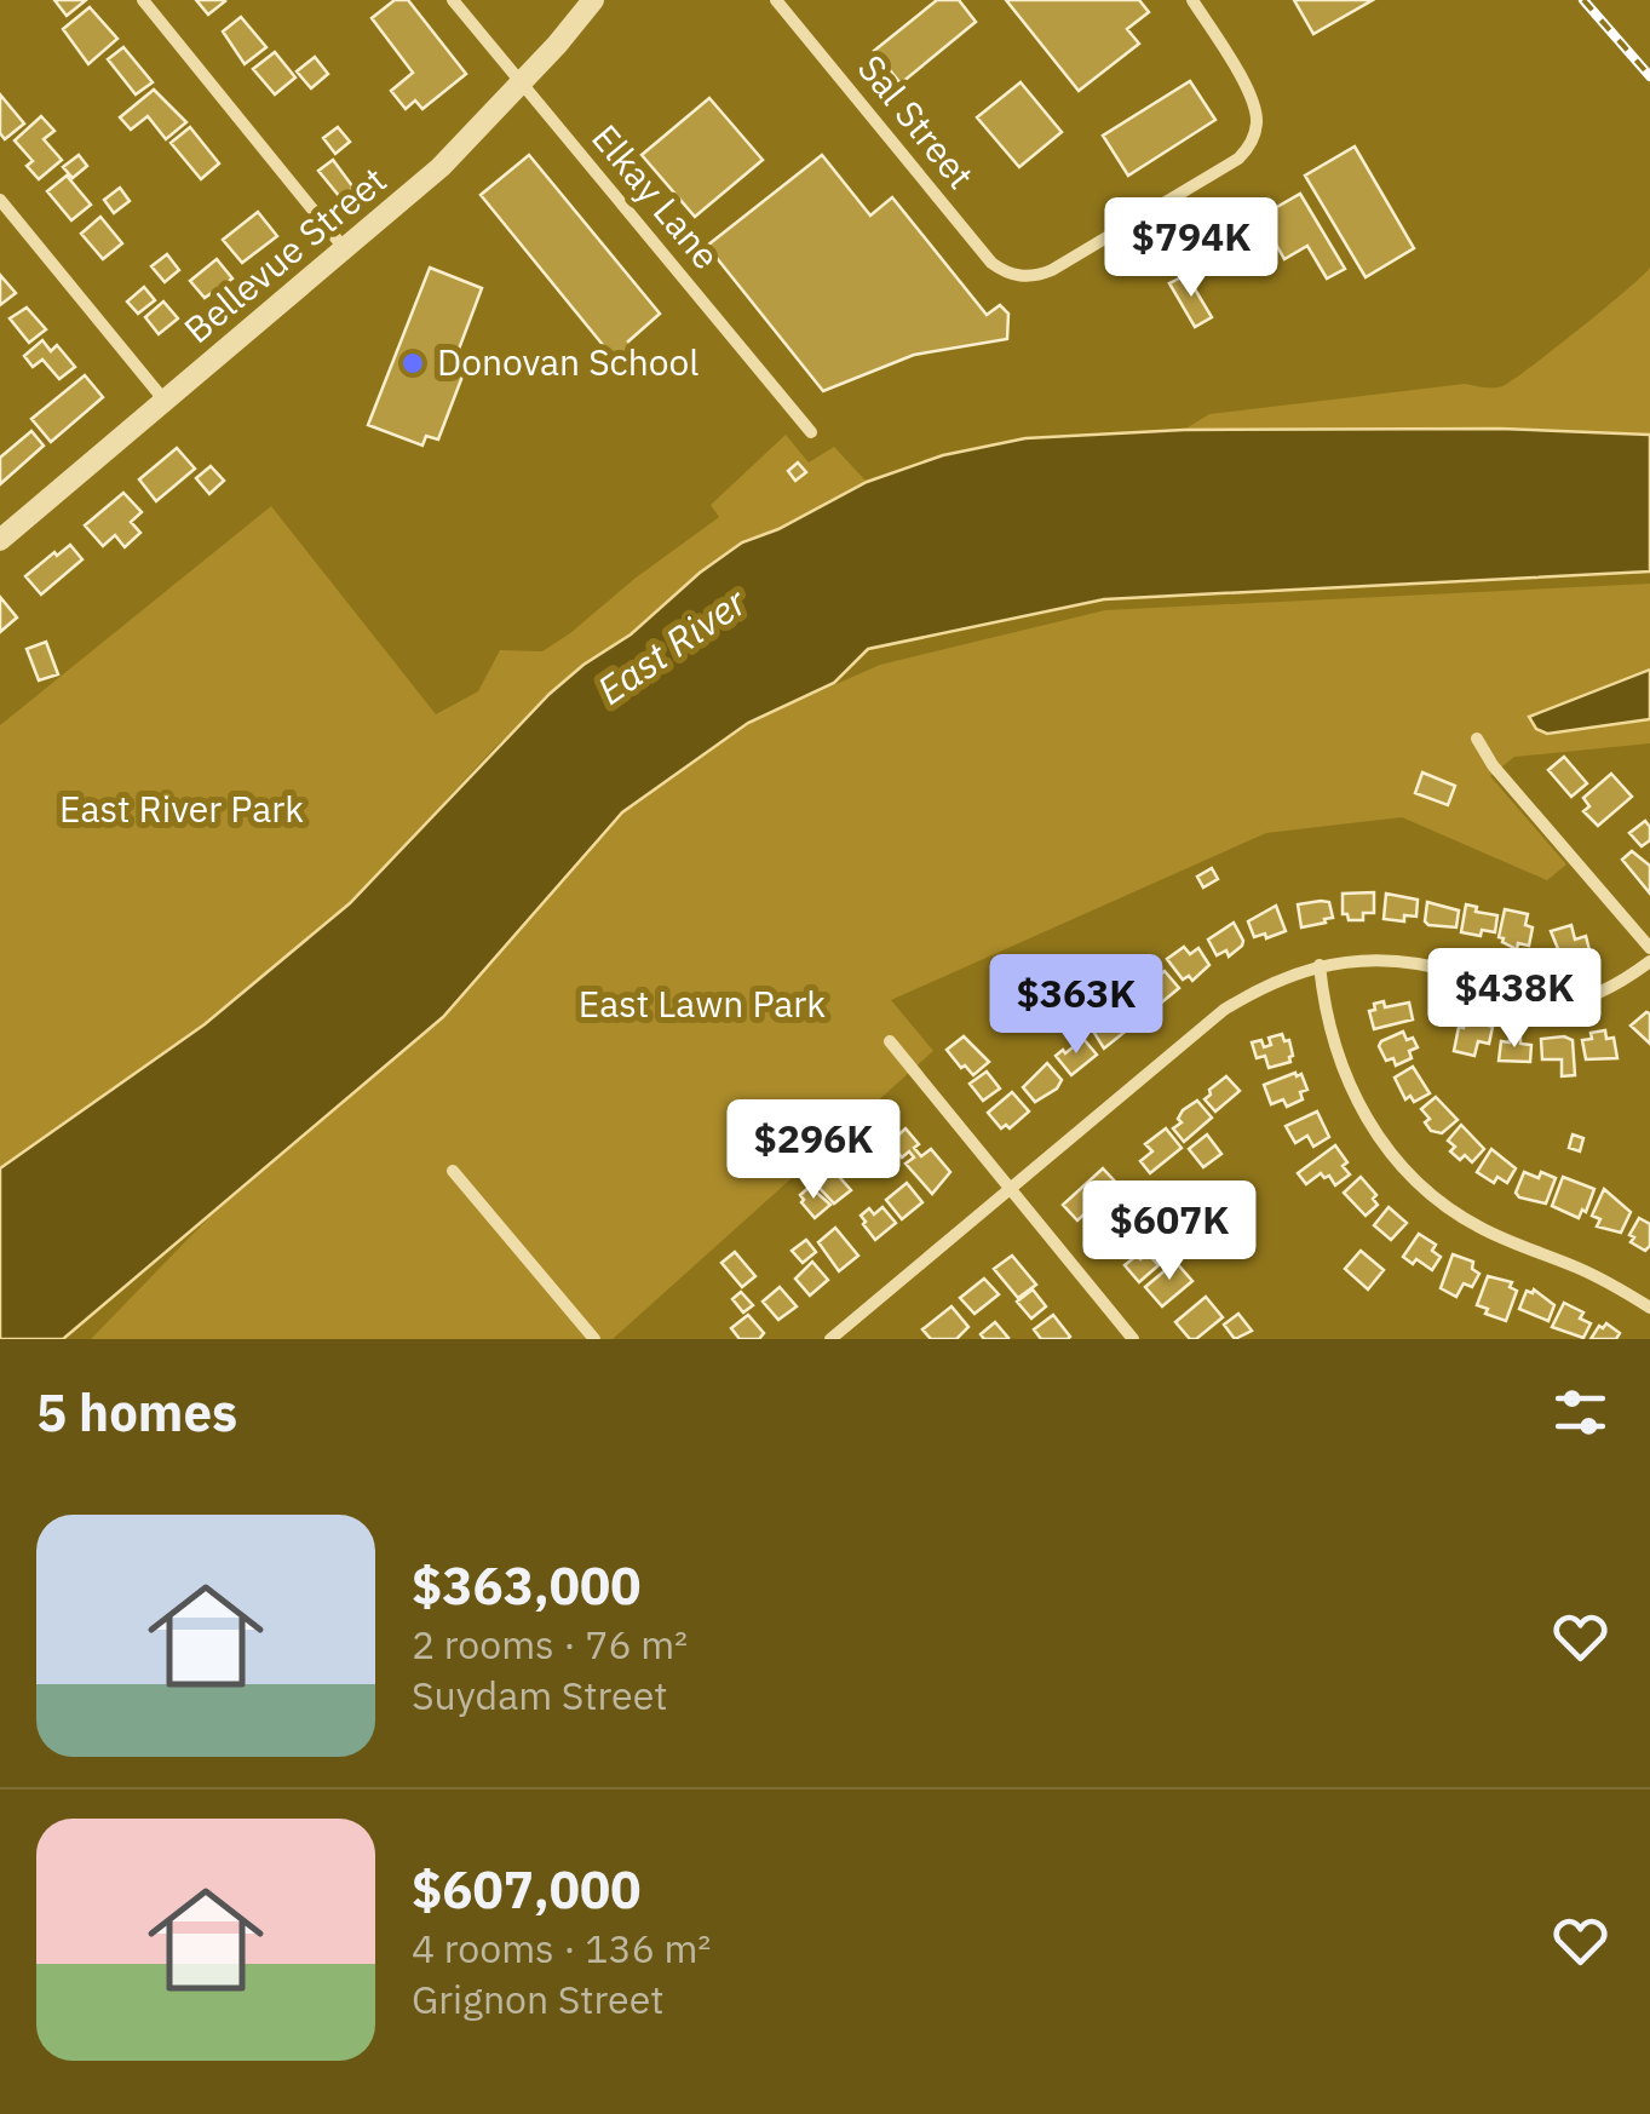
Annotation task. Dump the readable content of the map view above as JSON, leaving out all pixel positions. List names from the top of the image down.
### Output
{
  "streets": {
    "street": ["Sal Street", "Elkay Lane", "Bellevue Street"]
  },
  "crossings": [
    ["Elkay Lane", "Bellevue Street"]
  ],
  "water": ["East River"],
  "parks": ["East River Park", "East Lawn Park"],
  "places": ["Donovan School"],
  "page": {
    "price": [
      "$794K",
      "$438K",
      "$363K",
      "$296K",
      "$607K"
    ],
    "heading": "5 homes",
    "list": [
      {
        "name": "$363,000",
        "note": "2 rooms · 76 m² · Suydam Street"
      },
      {
        "name": "$607,000",
        "note": "4 rooms · 136 m² · Grignon Street"
      }
    ]
  }
}
